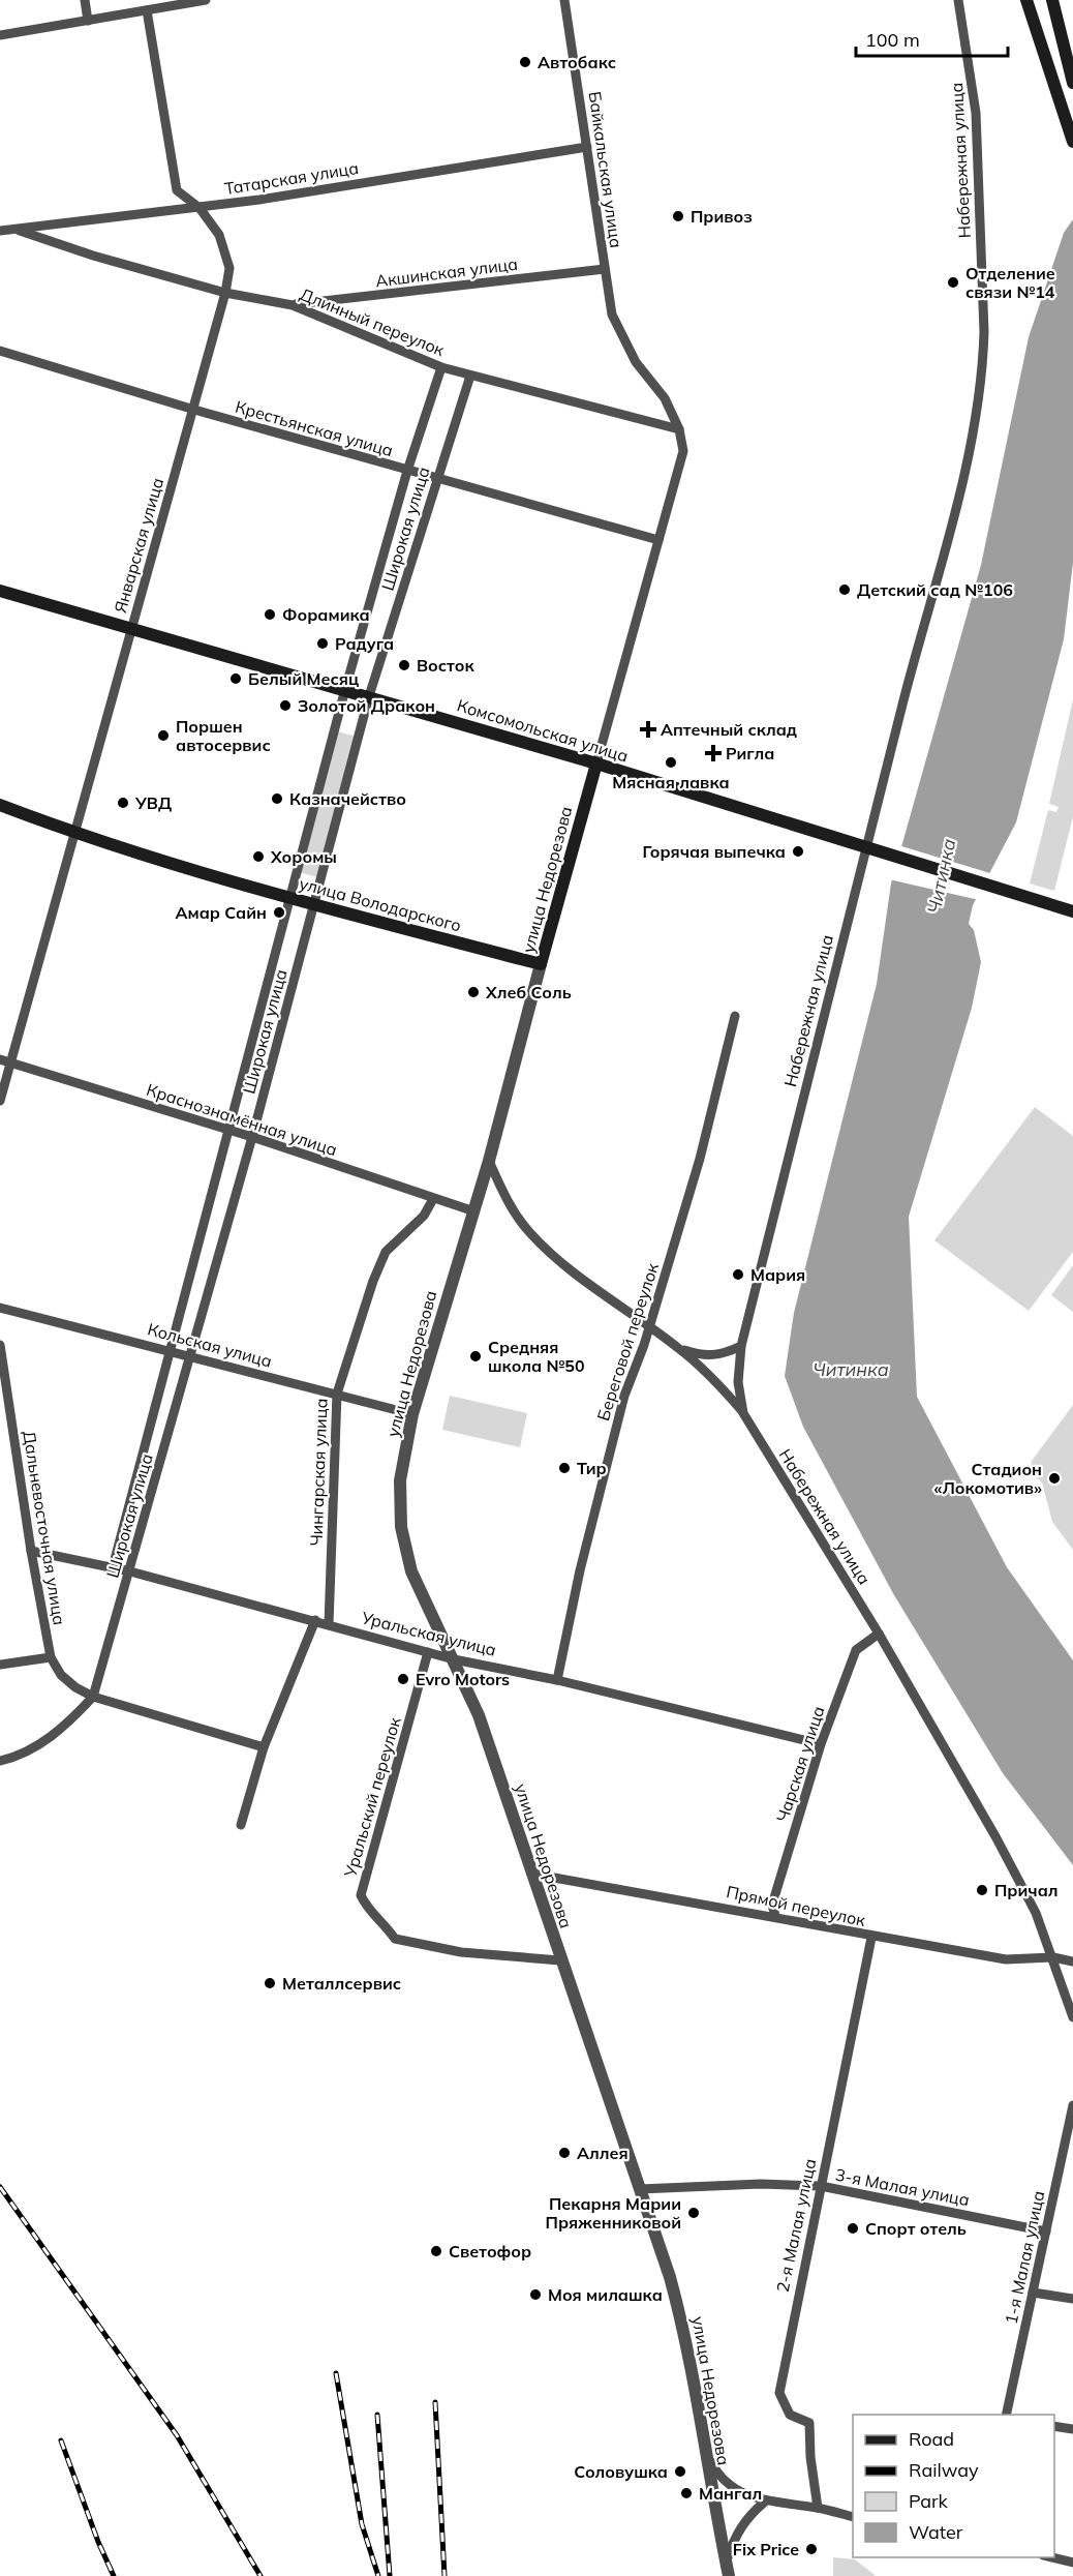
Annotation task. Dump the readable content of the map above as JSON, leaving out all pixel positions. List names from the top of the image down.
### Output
{
  "streets": {
    "main road": ["Комсомольская улица", "улица Недорезова", "улица Володарского"],
    "street": [
      "Набережная улица",
      "Байкальская улица",
      "Татарская улица",
      "Акшинская улица",
      "Длинный переулок",
      "Крестьянская улица",
      "Широкая улица",
      "Январская улица",
      "Краснознамённая улица",
      "Береговой переулок",
      "Кольская улица",
      "Чингарская улица",
      "Дальневосточная улица",
      "Уральская улица",
      "Чарская улица",
      "Уральский переулок",
      "Прямой переулок",
      "3-я Малая улица",
      "2-я Малая улица",
      "1-я Малая улица"
    ]
  },
  "crossings": [
    ["Набережная улица", "Комсомольская улица"],
    ["Набережная улица", "Чарская улица"],
    ["Набережная улица", "Прямой переулок"],
    ["Байкальская улица", "Татарская улица"],
    ["Байкальская улица", "Акшинская улица"],
    ["Байкальская улица", "улица Недорезова"],
    ["Татарская улица", "Длинный переулок"],
    ["Татарская улица", "Январская улица"],
    ["Акшинская улица", "Длинный переулок"],
    ["Акшинская улица", "улица Недорезова"],
    ["Длинный переулок", "Широкая улица"],
    ["Длинный переулок", "Январская улица"],
    ["Длинный переулок", "улица Недорезова"],
    ["Крестьянская улица", "Широкая улица"],
    ["Крестьянская улица", "Январская улица"],
    ["Крестьянская улица", "улица Недорезова"],
    ["Широкая улица", "Комсомольская улица"],
    ["Широкая улица", "улица Володарского"],
    ["Широкая улица", "Краснознамённая улица"],
    ["Широкая улица", "Кольская улица"],
    ["Широкая улица", "Дальневосточная улица"],
    ["Широкая улица", "Уральская улица"],
    ["Январская улица", "Комсомольская улица"],
    ["Январская улица", "улица Володарского"],
    ["Январская улица", "Краснознамённая улица"],
    ["Комсомольская улица", "улица Недорезова"],
    ["улица Недорезова", "улица Володарского"],
    ["улица Недорезова", "Краснознамённая улица"],
    ["улица Недорезова", "Кольская улица"],
    ["улица Недорезова", "Уральская улица"],
    ["улица Недорезова", "Уральский переулок"],
    ["улица Недорезова", "Прямой переулок"],
    ["улица Недорезова", "3-я Малая улица"],
    ["Краснознамённая улица", "Чингарская улица"],
    ["Береговой переулок", "Уральская улица"],
    ["Кольская улица", "Чингарская улица"],
    ["Чингарская улица", "Уральская улица"],
    ["Дальневосточная улица", "Уральская улица"],
    ["Уральская улица", "Чарская улица"],
    ["Уральская улица", "Уральский переулок"],
    ["Чарская улица", "Прямой переулок"],
    ["Прямой переулок", "2-я Малая улица"],
    ["3-я Малая улица", "2-я Малая улица"],
    ["3-я Малая улица", "1-я Малая улица"]
  ],
  "water": ["Читинка"],
  "places": {
    "other": [
      "Автобакс",
      "Привоз",
      "Отделение связи №14",
      "Детский сад №106",
      "Форамика",
      "Радуга",
      "Восток",
      "Белый Месяц",
      "Золотой Дракон",
      "Поршен автосервис",
      "Мясная лавка",
      "Казначейство",
      "УВД",
      "Горячая выпечка",
      "Хоромы",
      "Амар Сайн",
      "Хлеб Соль",
      "Мария",
      "Средняя школа №50",
      "Тир",
      "Стадион «Локомотив»",
      "Evro Motors",
      "Причал",
      "Металлсервис",
      "Аллея",
      "Пекарня Марии Пряженниковой",
      "Спорт отель",
      "Светофор",
      "Моя милашка",
      "Соловушка",
      "Мангал",
      "Fix Price"
    ],
    "health": ["Аптечный склад", "Ригла"]
  },
  "legend": [
    "Road",
    "Railway",
    "Park",
    "Water"
  ],
  "scale_bar": "100 m"
}
